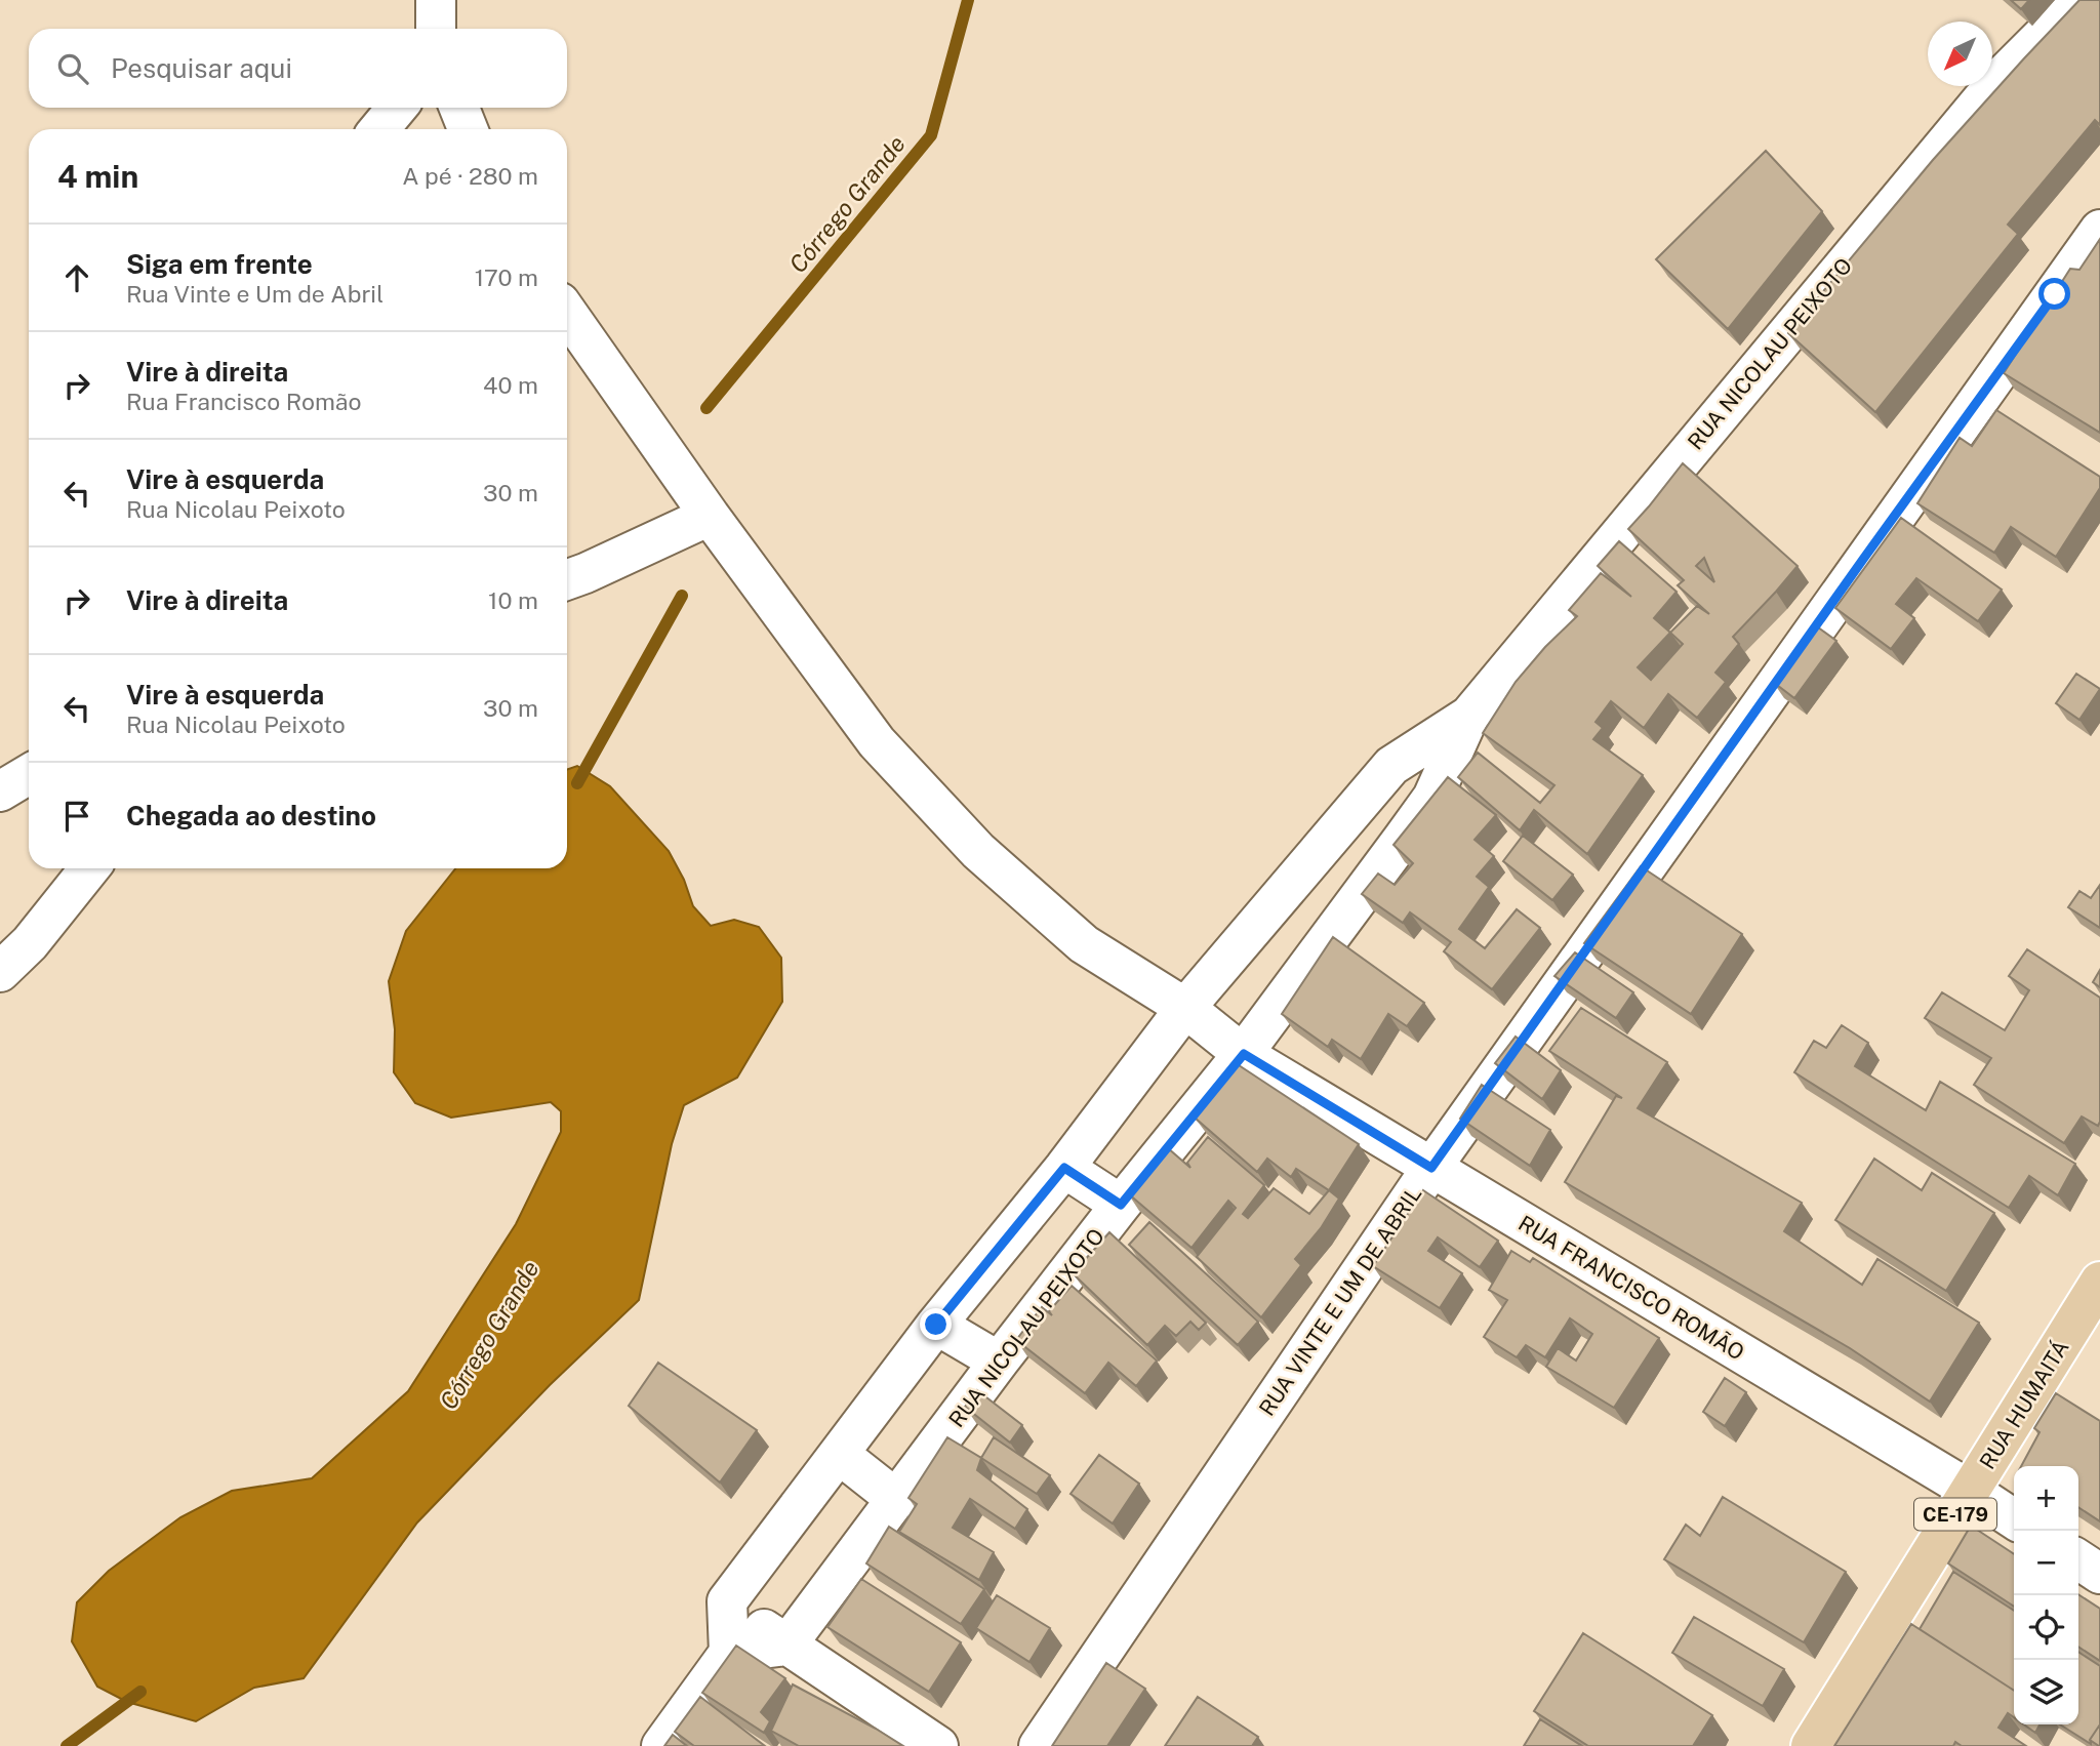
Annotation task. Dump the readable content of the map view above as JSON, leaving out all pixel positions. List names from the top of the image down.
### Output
{
  "streets": {
    "main road": ["RUA HUMAITÁ", "CE-179"],
    "street": ["RUA NICOLAU PEIXOTO", "RUA FRANCISCO ROMÃO", "RUA VINTE E UM DE ABRIL"]
  },
  "crossings": [
    ["RUA NICOLAU PEIXOTO", "RUA FRANCISCO ROMÃO"],
    ["RUA FRANCISCO ROMÃO", "RUA VINTE E UM DE ABRIL"],
    ["RUA FRANCISCO ROMÃO", "RUA HUMAITÁ"]
  ],
  "water": ["Córrego Grande"],
  "north": "bottom left",
  "page": {
    "search": "Pesquisar aqui",
    "heading": ["4 min", "A pé · 280 m"],
    "list": [
      ["Siga em frente", "Rua Vinte e Um de Abril", "170 m"],
      ["Vire à direita", "Rua Francisco Romão", "40 m"],
      ["Vire à esquerda", "Rua Nicolau Peixoto", "30 m"],
      ["Vire à direita", "10 m"],
      ["Vire à esquerda", "Rua Nicolau Peixoto", "30 m"],
      "Chegada ao destino"
    ],
    "map_buttons": ["+", "−"]
  }
}
